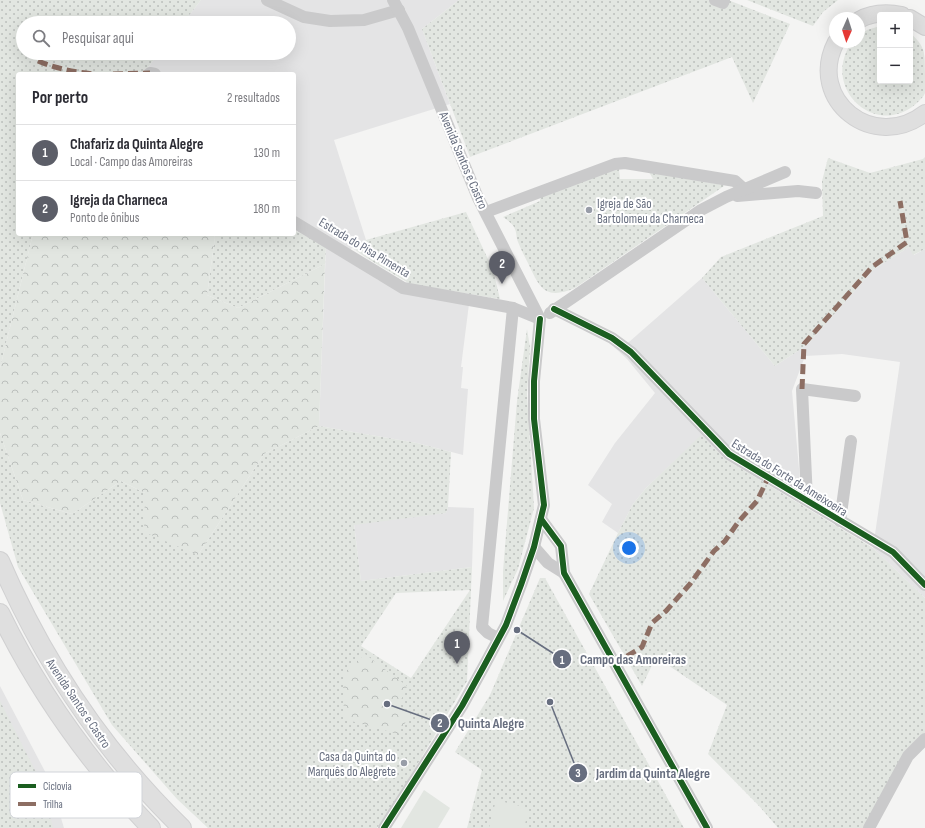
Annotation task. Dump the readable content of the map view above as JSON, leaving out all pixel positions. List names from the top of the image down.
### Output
{
  "streets": {
    "main road": ["Avenida Santos e Castro"],
    "street": ["Estrada do Pisa Pimenta", "Estrada do Forte da Ameixoeira"]
  },
  "crossings": [
    ["Avenida Santos e Castro", "Estrada do Pisa Pimenta"]
  ],
  "places": [
    "Igreja de São Bartolomeu da Charneca",
    "Campo das Amoreiras",
    "Jardim da Quinta Alegre",
    "Quinta Alegre",
    "Casa da Quinta do Marquês do Alegrete"
  ],
  "legend": ["Ciclovia", "Trilha"],
  "north": "bottom",
  "page": {
    "map_buttons": ["+", "−"],
    "search": "Pesquisar aqui",
    "heading": ["Por perto", "2 resultados"],
    "list": [
      {
        "mark": "1",
        "name": "Chafariz da Quinta Alegre",
        "note": "Local · Campo das Amoreiras",
        "value": "130 m"
      },
      {
        "mark": "2",
        "name": "Igreja da Charneca",
        "note": "Ponto de ônibus",
        "value": "180 m"
      }
    ],
    "pins": ["2", "1"]
  }
}
